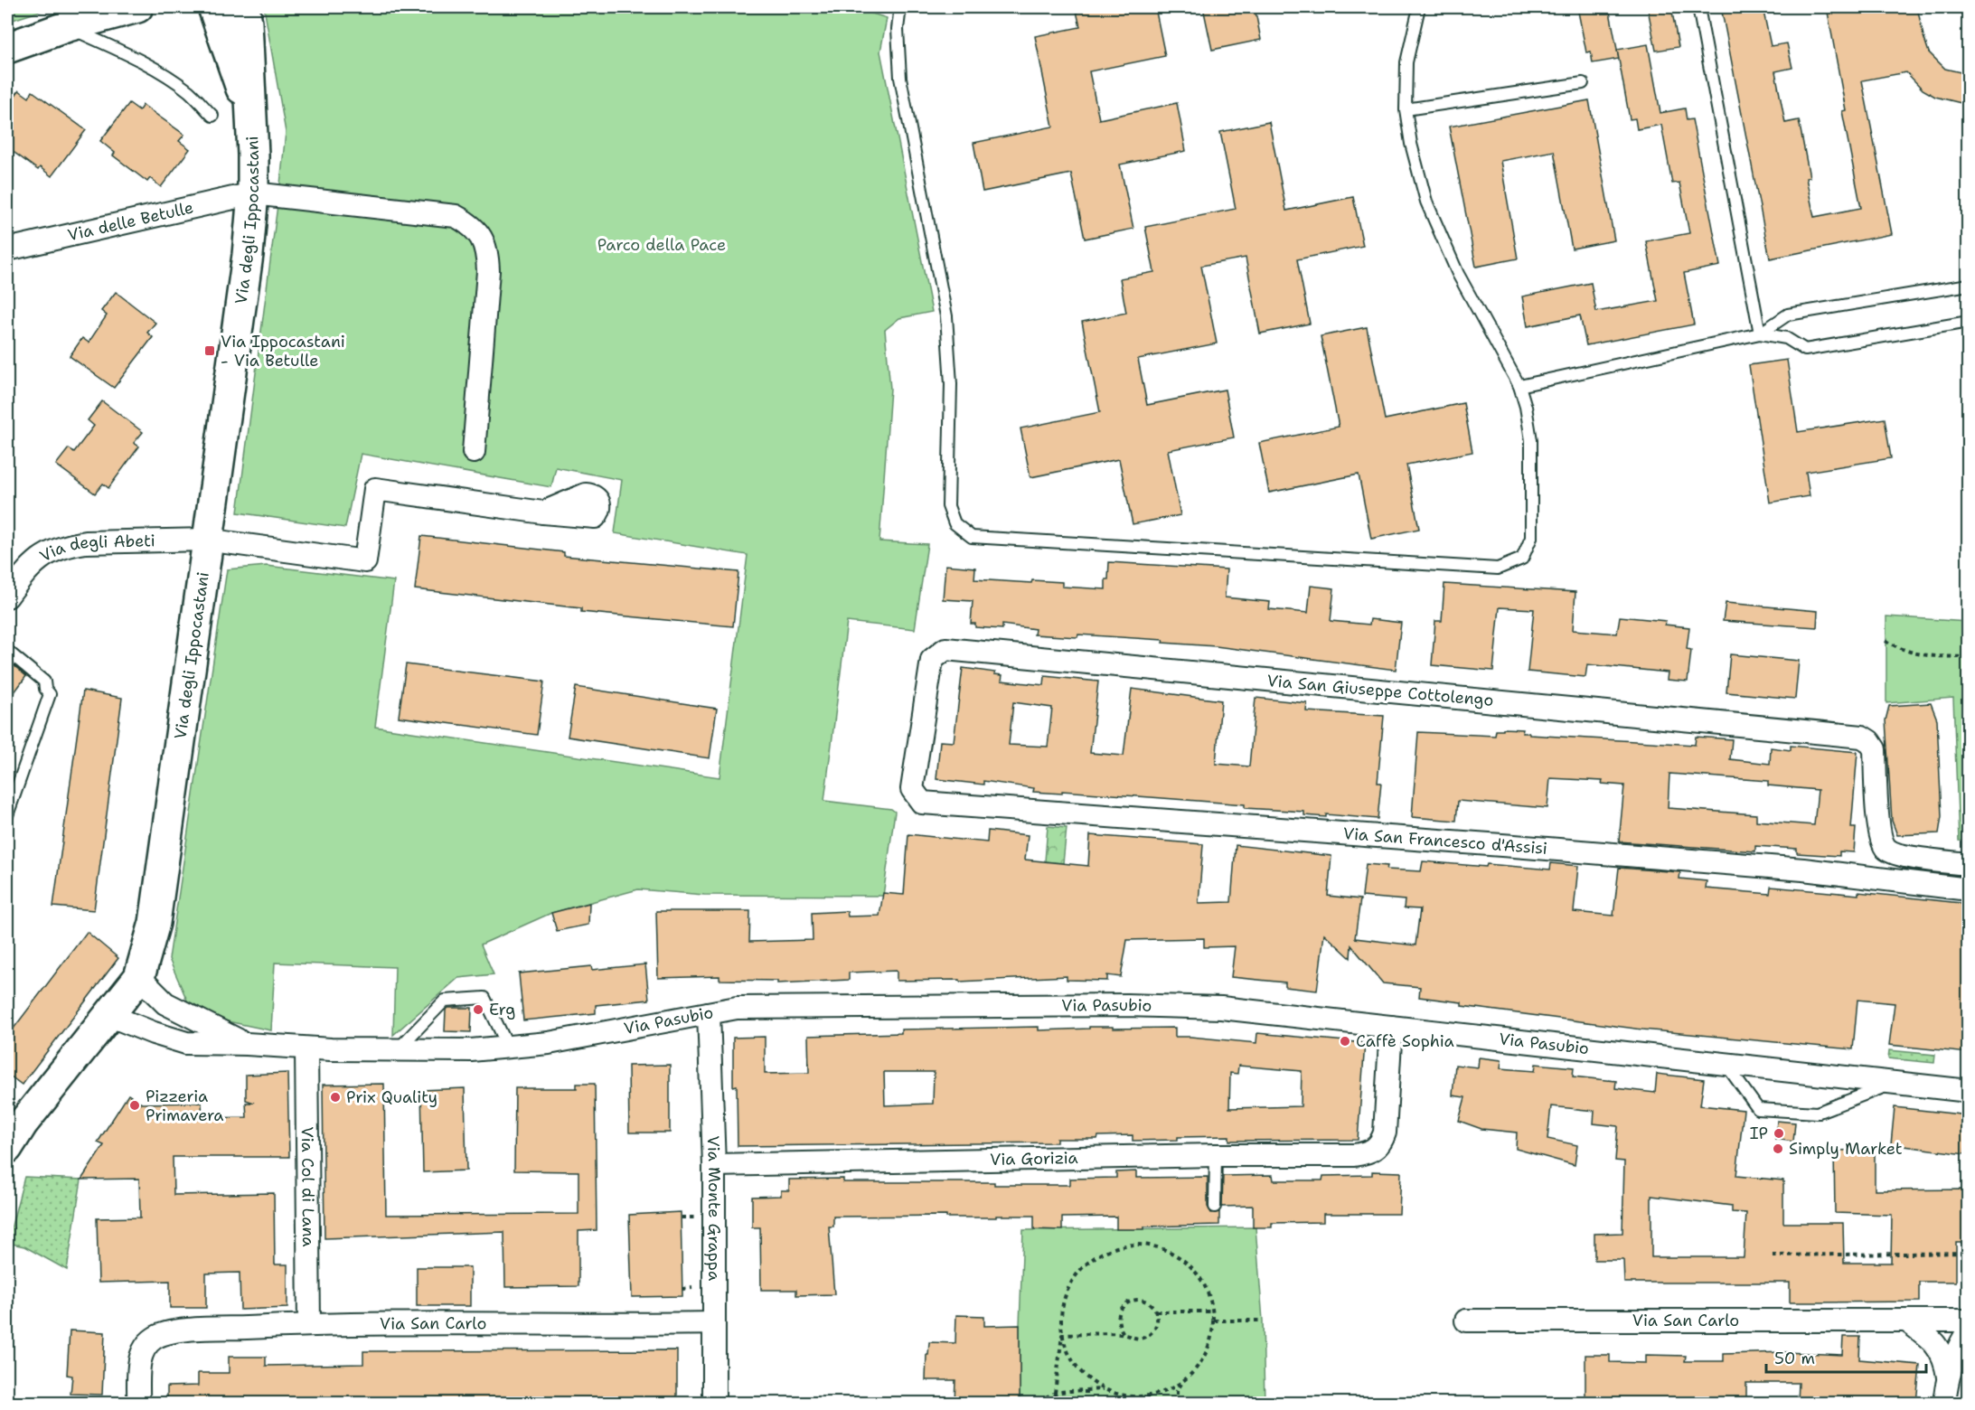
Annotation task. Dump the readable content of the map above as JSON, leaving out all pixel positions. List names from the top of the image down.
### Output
{
  "streets": {
    "street": [
      "Via degli Ippocastani",
      "Via delle Betulle",
      "Via degli Abeti",
      "Via San Giuseppe Cottolengo",
      "Via San Francesco d'Assisi",
      "Via Pasubio",
      "Via Gorizia",
      "Via Col di Lana",
      "Via Monte Grappa",
      "Via San Carlo"
    ]
  },
  "crossings": [
    ["Via degli Ippocastani", "Via delle Betulle"],
    ["Via degli Ippocastani", "Via degli Abeti"],
    ["Via degli Ippocastani", "Via Pasubio"],
    ["Via San Giuseppe Cottolengo", "Via San Francesco d'Assisi"],
    ["Via Pasubio", "Via Gorizia"],
    ["Via Pasubio", "Via Col di Lana"],
    ["Via Pasubio", "Via Monte Grappa"],
    ["Via Gorizia", "Via Monte Grappa"],
    ["Via Col di Lana", "Via San Carlo"],
    ["Via Monte Grappa", "Via San Carlo"]
  ],
  "parks": ["Parco della Pace"],
  "places": {
    "transit": ["Via Ippocastani - Via Betulle"],
    "other": [
      "Erg",
      "Caffè Sophia",
      "Prix Quality",
      "Pizzeria Primavera",
      "IP",
      "Simply Market"
    ]
  },
  "scale_bar": "50 m"
}
